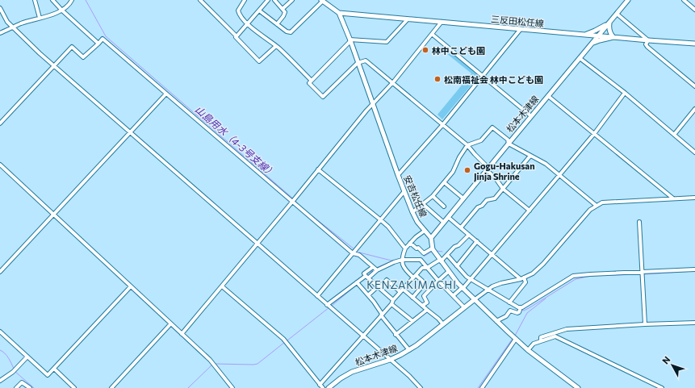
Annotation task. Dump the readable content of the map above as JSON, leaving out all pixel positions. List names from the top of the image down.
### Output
{
  "streets": {
    "main road": ["三反田松任線", "松本木津線", "安吉松任線"]
  },
  "crossings": [
    ["三反田松任線", "松本木津線"],
    ["三反田松任線", "安吉松任線"],
    ["松本木津線", "安吉松任線"]
  ],
  "districts": ["KENZAKIMACHI"],
  "water": ["山島用水（4-3号支線）"],
  "places": ["林中こども園", "松南福祉会 林中こども園", "Gogu-Hakusan Jinja Shrine"],
  "north": "top left"
}
